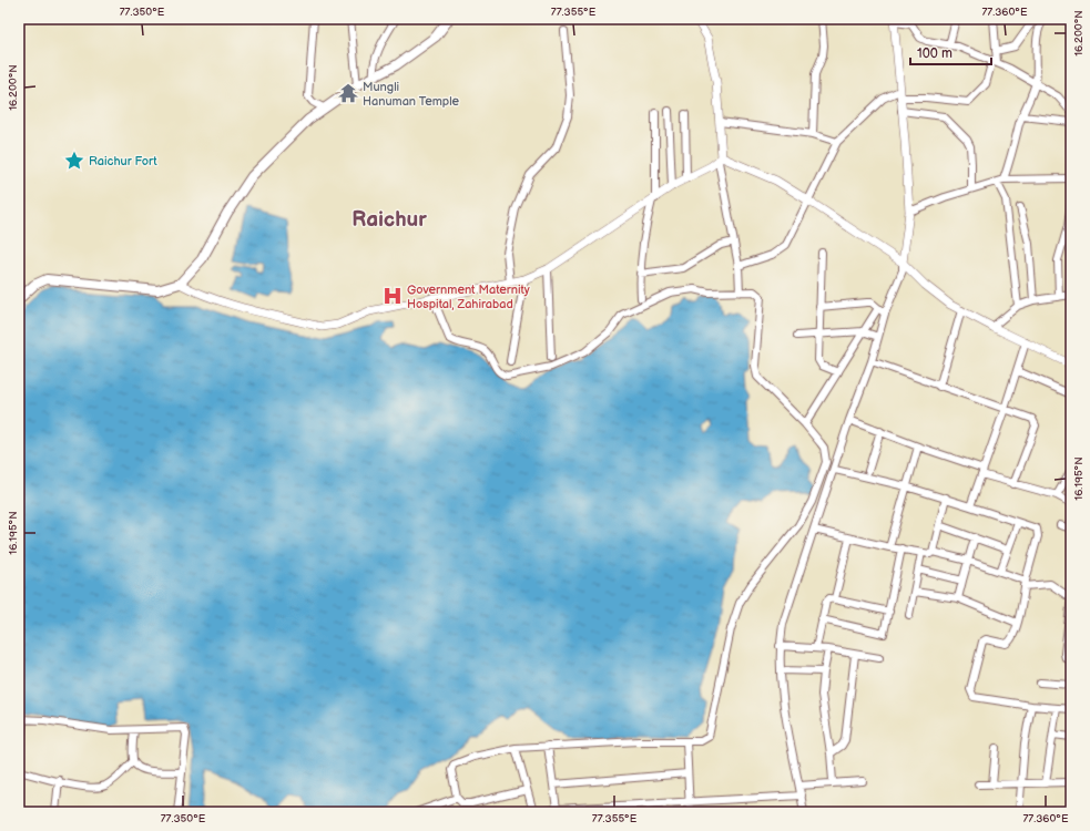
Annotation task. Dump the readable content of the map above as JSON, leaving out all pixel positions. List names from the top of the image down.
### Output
{
  "districts": ["Raichur"],
  "places": {
    "temple": ["Mungli Hanuman Temple"],
    "place": ["Raichur Fort"],
    "hospital": ["Government Maternity Hospital, Zahirabad"]
  },
  "scale_bar": "100 m",
  "coordinates": [
    "77.350°E",
    "77.355°E",
    "77.360°E",
    "16.200°N",
    "16.195°N"
  ]
}
